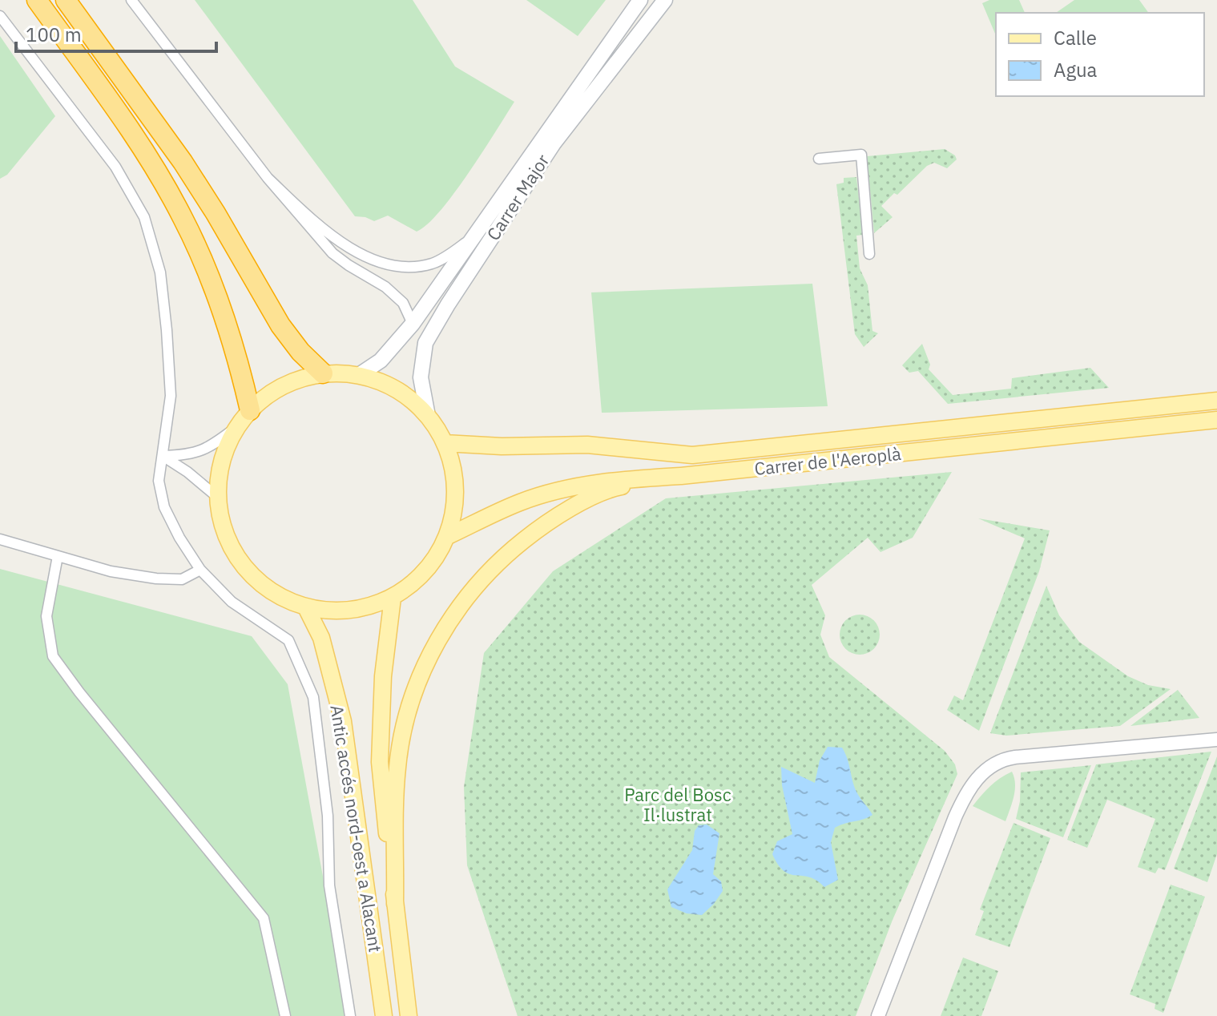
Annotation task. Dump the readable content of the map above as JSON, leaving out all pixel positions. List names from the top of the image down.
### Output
{
  "streets": {
    "main road": ["Carrer Major", "Carrer de l'Aeroplà", "Antic accés nord-oest a Alacant"]
  },
  "parks": ["Parc del Bosc Il·lustrat"],
  "legend": ["Calle", "Agua"],
  "scale_bar": "100 m"
}
